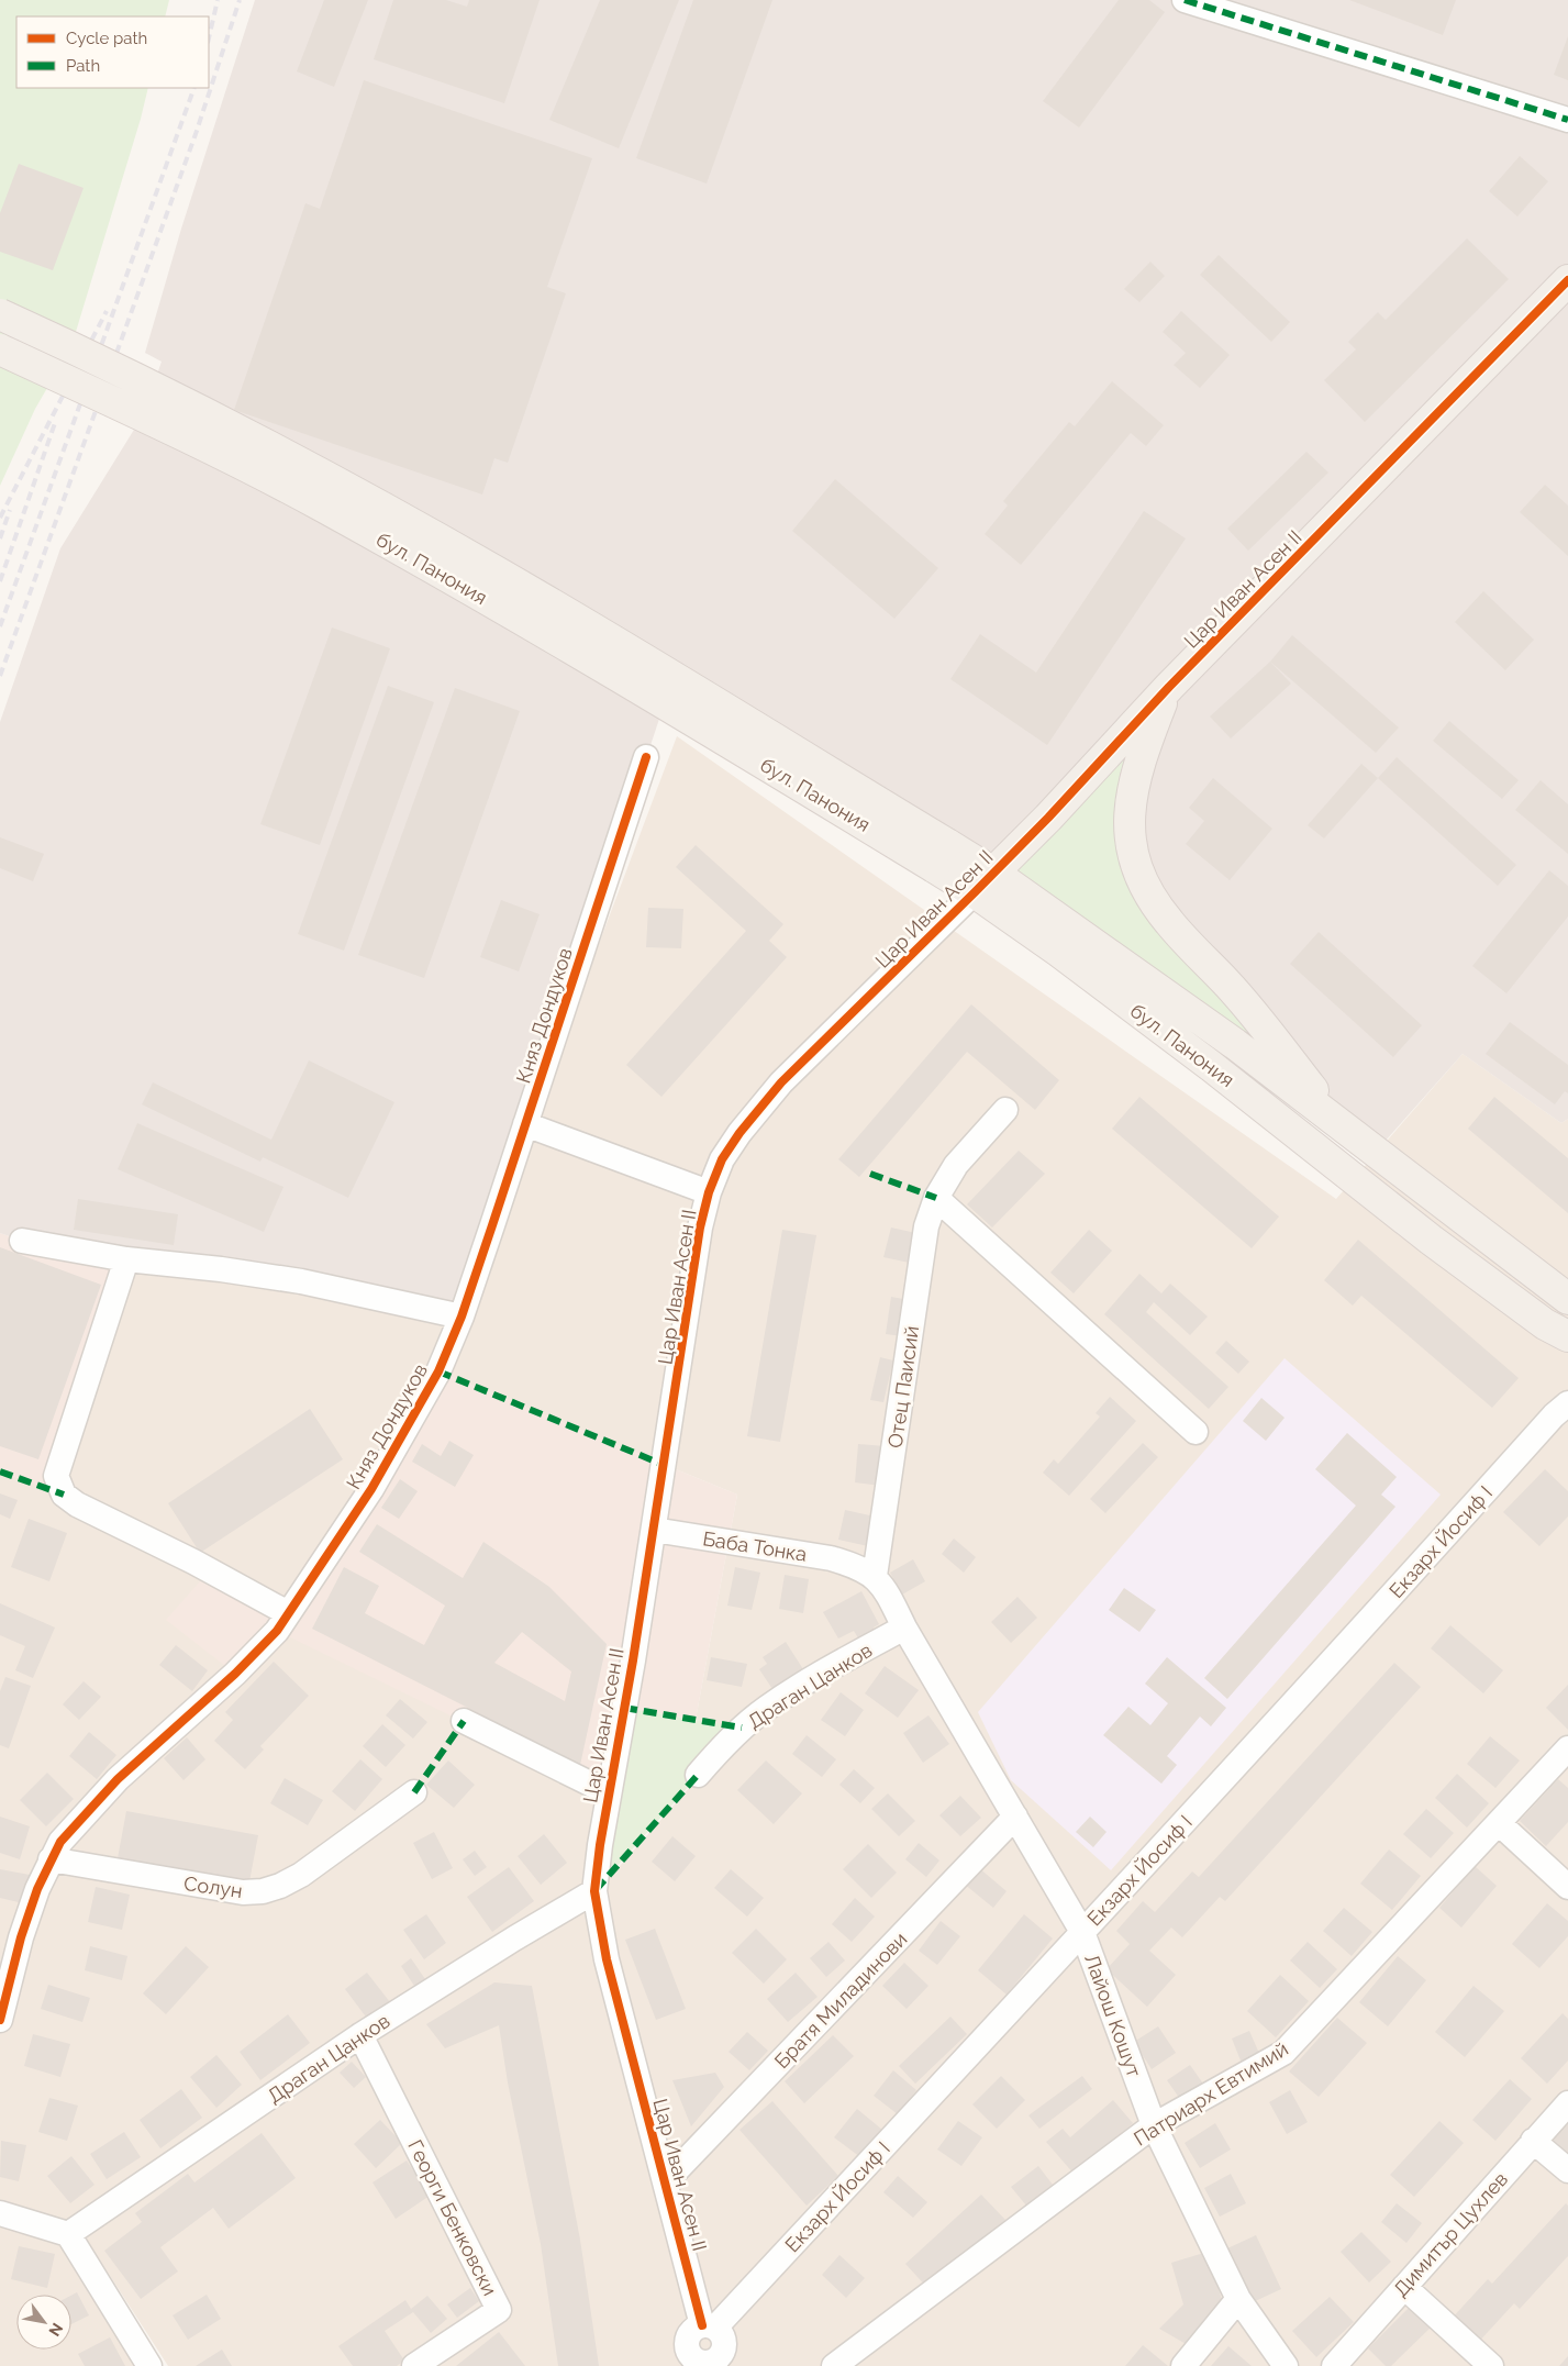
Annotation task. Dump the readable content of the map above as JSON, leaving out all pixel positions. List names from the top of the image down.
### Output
{
  "streets": {
    "main road": ["бул. Панония", "Цар Иван Асен II"],
    "street": [
      "Княз Дондуков",
      "Отец Паисий",
      "Екзарх Йосиф I",
      "Баба Тонка",
      "Драган Цанков",
      "Солун",
      "Братя Миладинови",
      "Лайош Кошут",
      "Патриарх Евтимий",
      "Георги Бенковски",
      "Димитър Цухлев"
    ]
  },
  "crossings": [
    ["бул. Панония", "Цар Иван Асен II"],
    ["Цар Иван Асен II", "Екзарх Йосиф I"],
    ["Цар Иван Асен II", "Баба Тонка"],
    ["Цар Иван Асен II", "Драган Цанков"],
    ["Цар Иван Асен II", "Братя Миладинови"],
    ["Княз Дондуков", "Солун"],
    ["Отец Паисий", "Баба Тонка"],
    ["Отец Паисий", "Лайош Кошут"],
    ["Екзарх Йосиф I", "Лайош Кошут"],
    ["Баба Тонка", "Лайош Кошут"],
    ["Драган Цанков", "Лайош Кошут"],
    ["Драган Цанков", "Георги Бенковски"],
    ["Братя Миладинови", "Лайош Кошут"],
    ["Лайош Кошут", "Патриарх Евтимий"]
  ],
  "legend": ["Cycle path", "Path"],
  "north": "bottom right"
}
